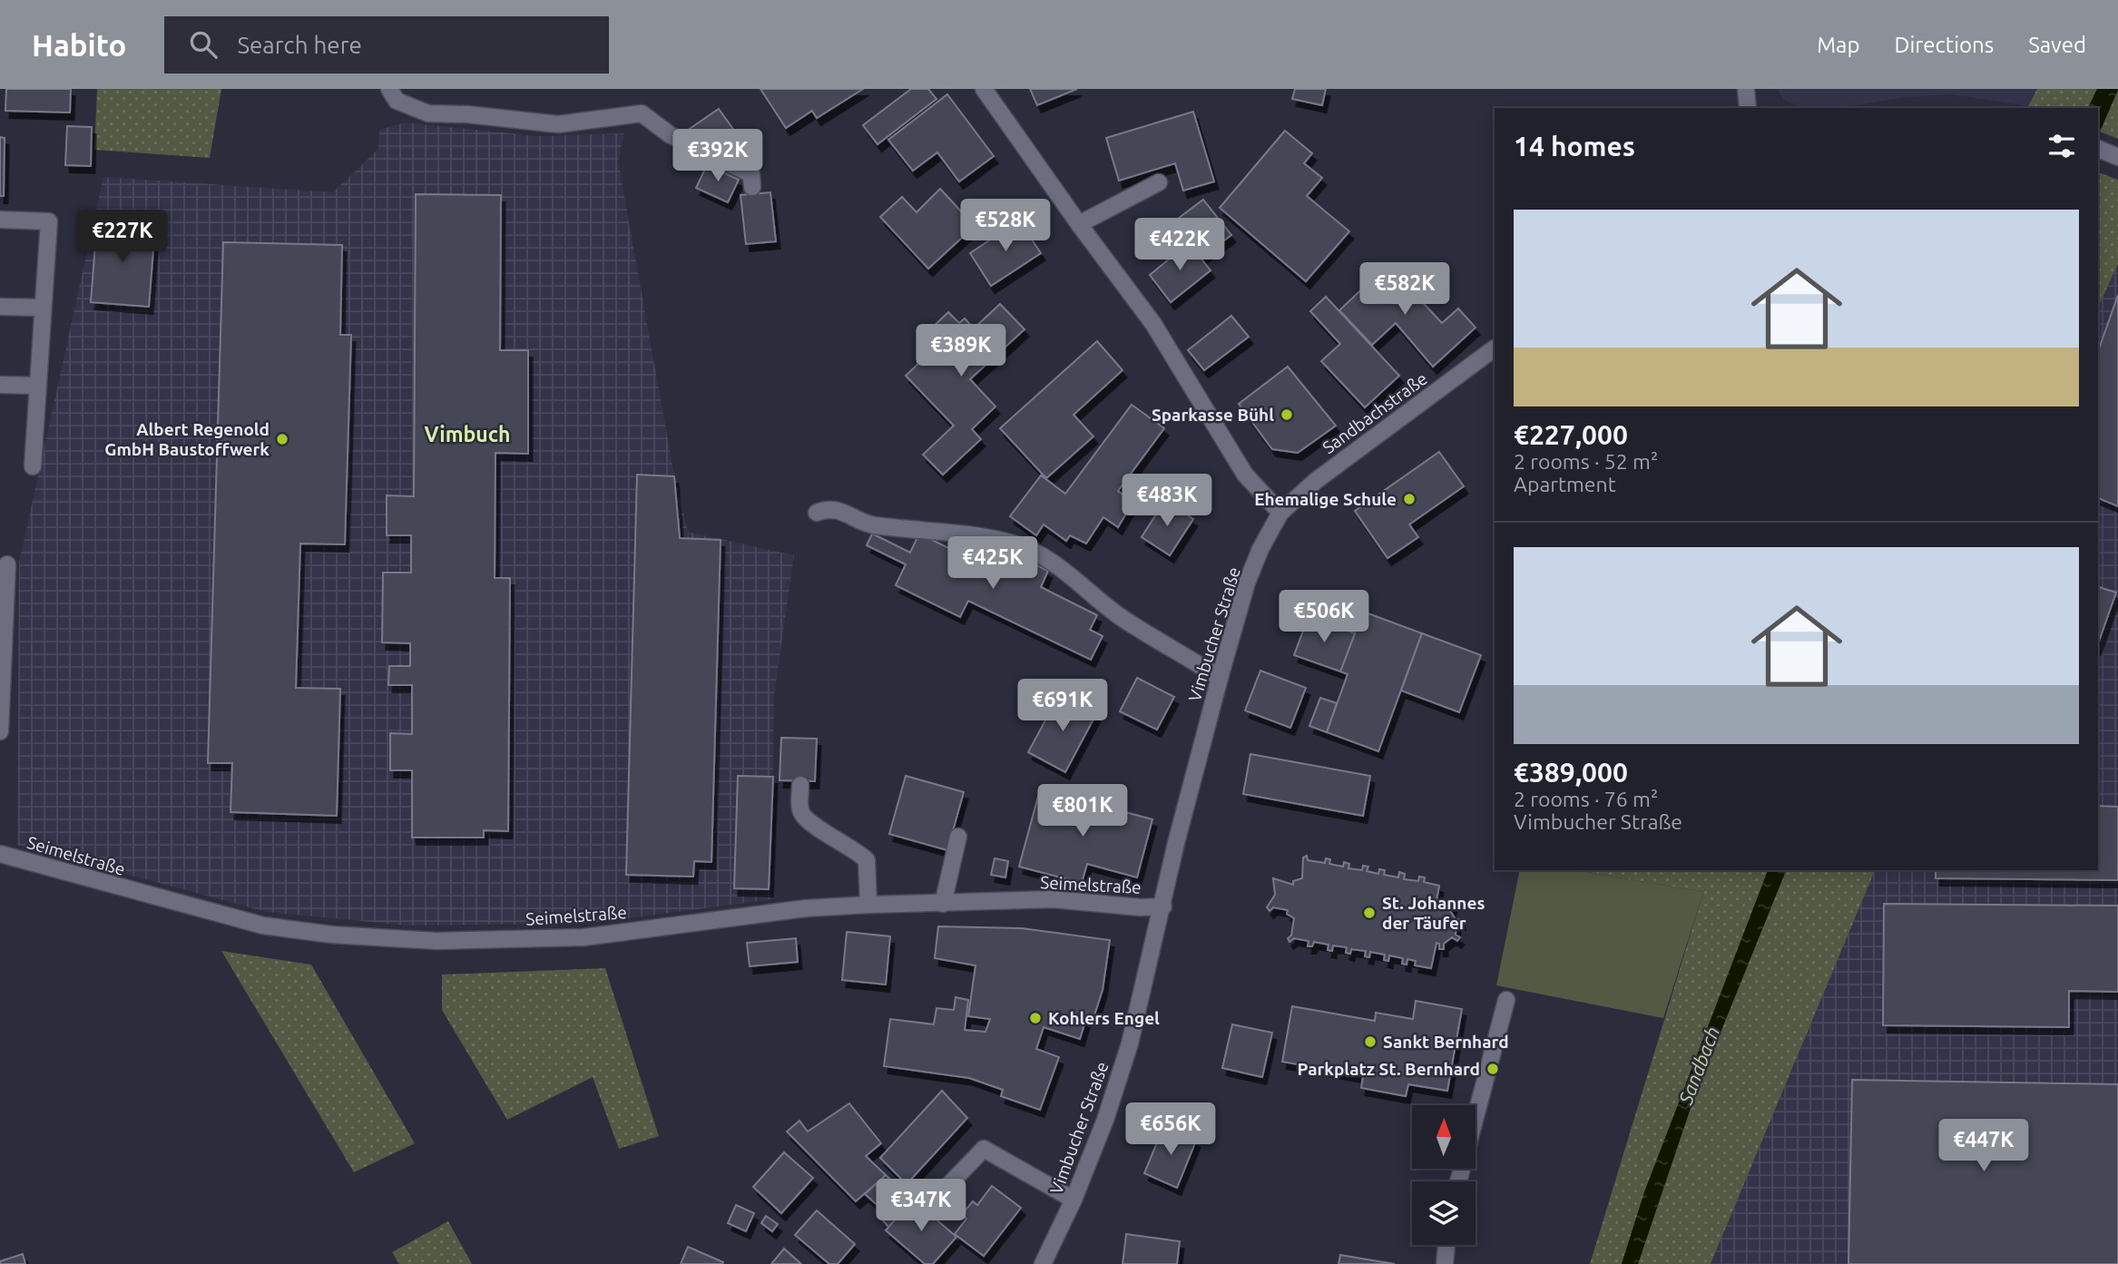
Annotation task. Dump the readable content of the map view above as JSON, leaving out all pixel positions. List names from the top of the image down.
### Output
{
  "streets": {
    "street": ["Sandbachstraße", "Vimbucher Straße", "Seimelstraße"]
  },
  "crossings": [
    ["Sandbachstraße", "Vimbucher Straße"],
    ["Vimbucher Straße", "Seimelstraße"]
  ],
  "districts": ["Vimbuch"],
  "water": ["Sandbach"],
  "places": [
    "Sparkasse Bühl",
    "Albert Regenold GmbH Baustoffwerk",
    "Ehemalige Schule",
    "St. Johannes der Täufer",
    "Kohlers Engel",
    "Sankt Bernhard",
    "Parkplatz St. Bernhard"
  ],
  "north": "top",
  "page": {
    "header": "Habito",
    "search": "Search here",
    "nav": ["Map", "Directions", "Saved"],
    "heading": "14 homes",
    "price": [
      "€392K",
      "€528K",
      "€227K",
      "€422K",
      "€582K",
      "€389K",
      "€483K",
      "€425K",
      "€506K",
      "€691K",
      "€801K",
      "€656K",
      "€447K",
      "€347K"
    ],
    "list": [
      {
        "name": "€227,000",
        "note": "2 rooms · 52 m² · Apartment"
      },
      {
        "name": "€389,000",
        "note": "2 rooms · 76 m² · Vimbucher Straße"
      }
    ]
  }
}
